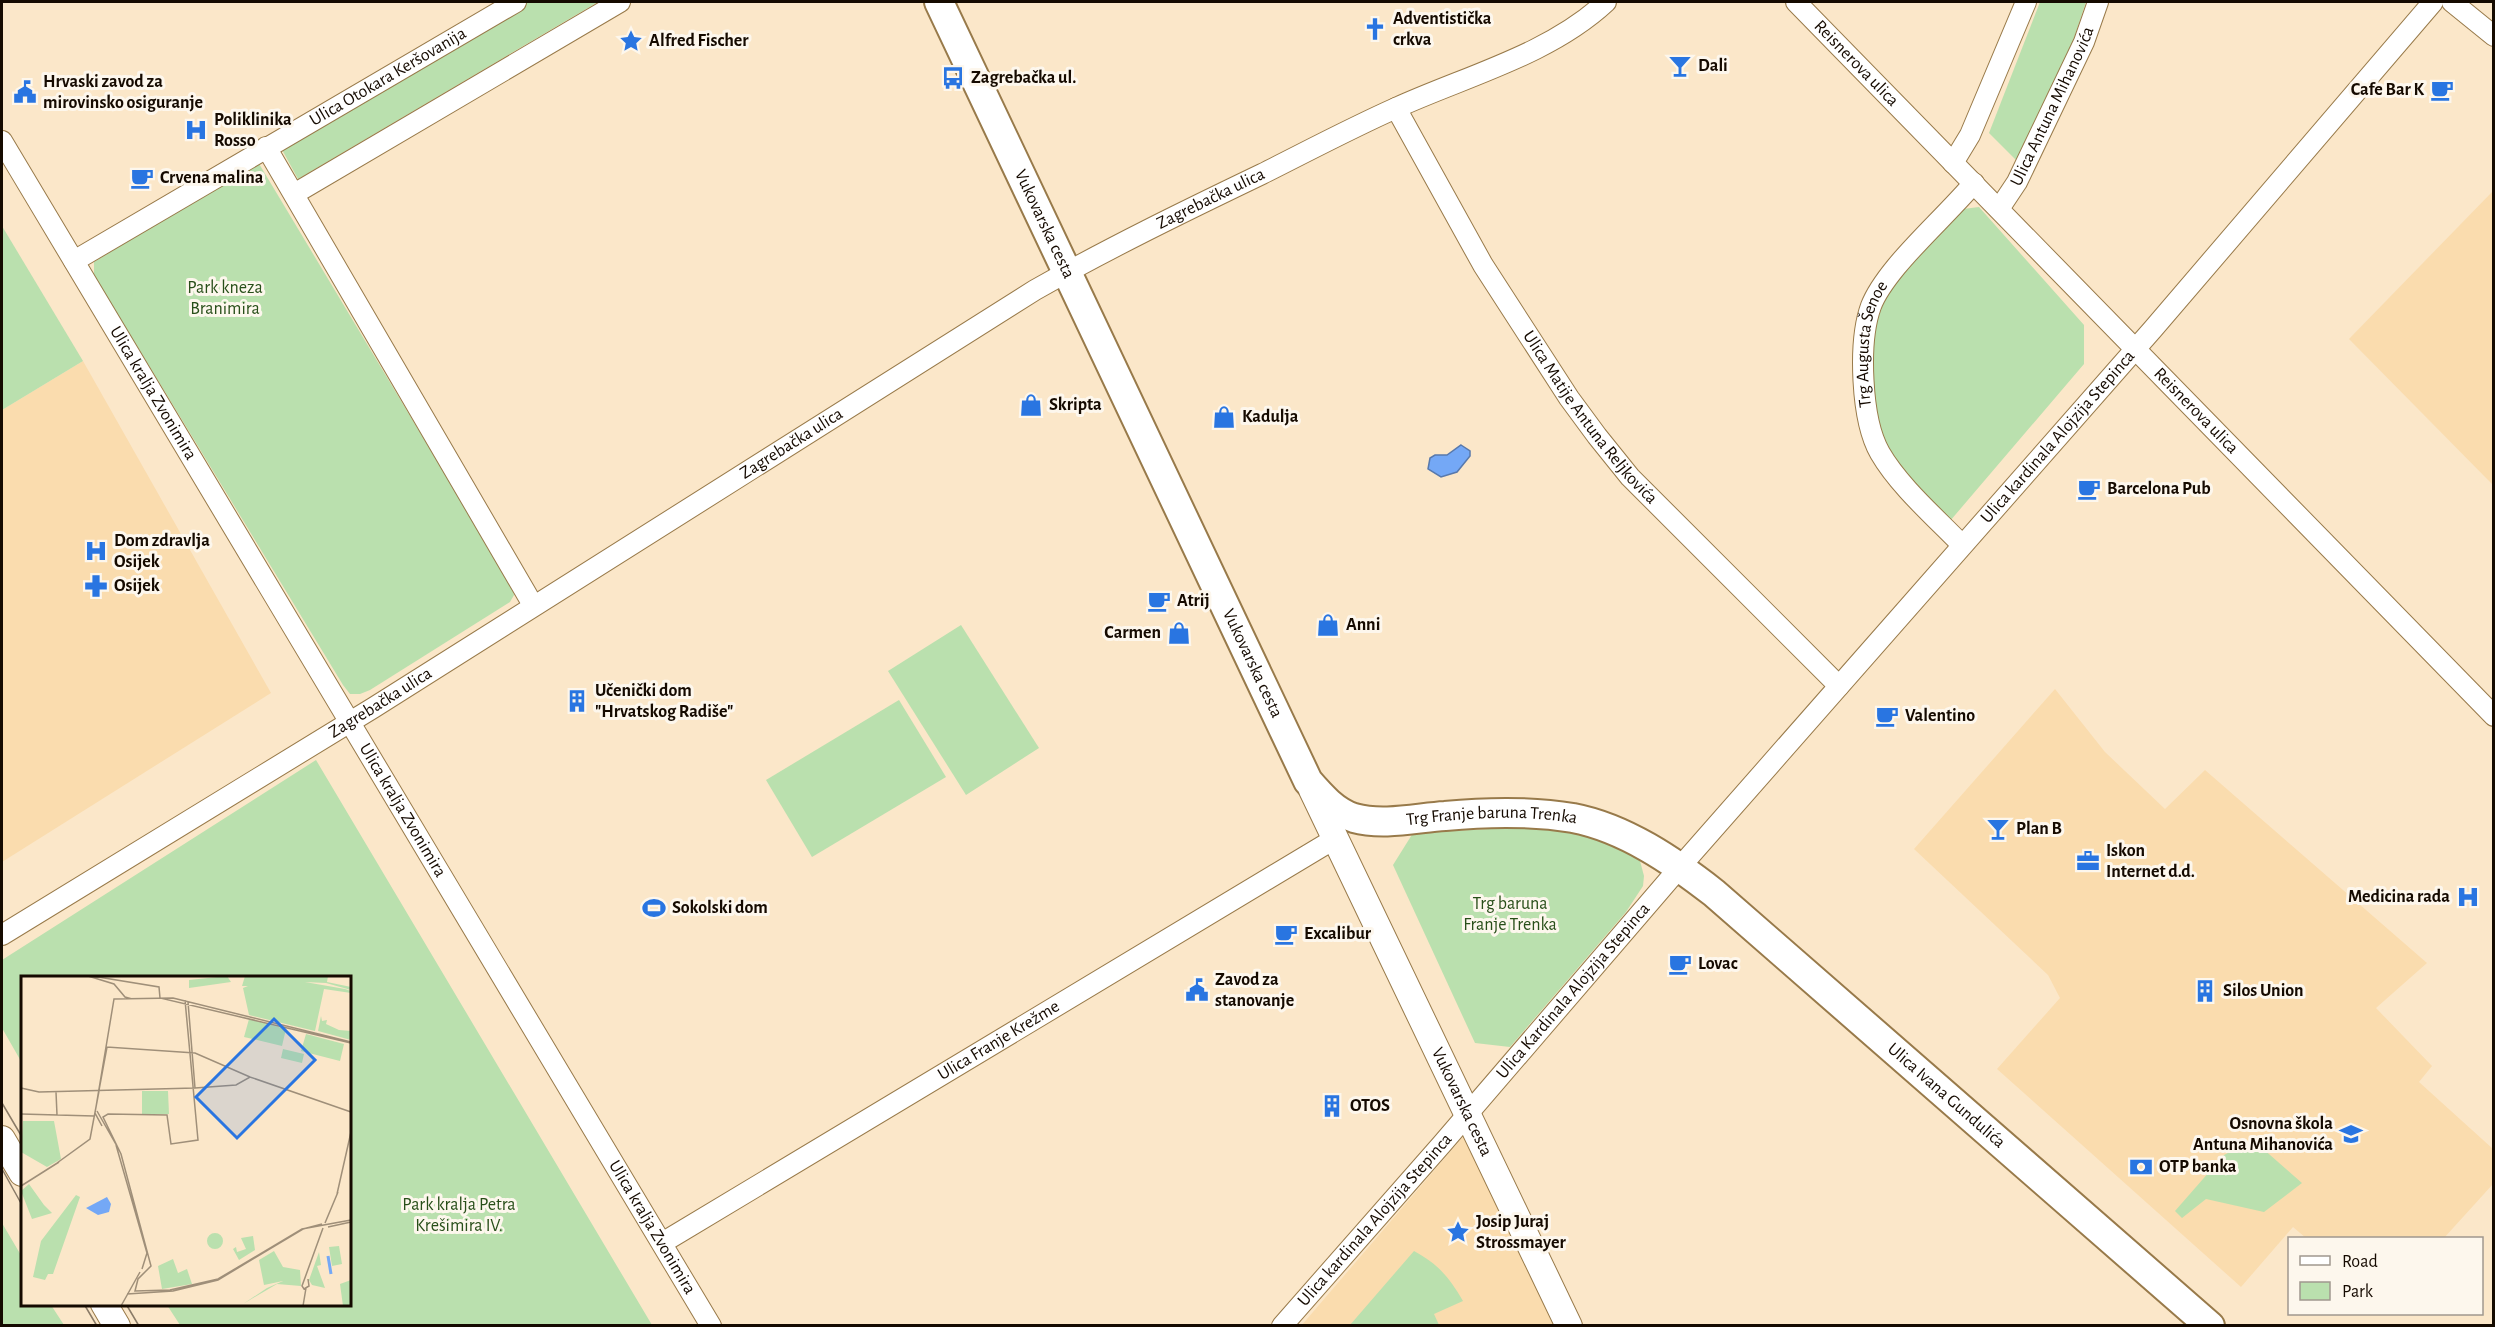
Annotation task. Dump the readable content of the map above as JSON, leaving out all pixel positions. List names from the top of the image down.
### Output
{
  "streets": {
    "main road": ["Vukovarska cesta", "Trg Franje baruna Trenka", "Ulica Ivana Gundulića"],
    "street": [
      "Reisnerova ulica",
      "Ulica Otokara Keršovanija",
      "Ulica Antuna Mihanovića",
      "Zagrebačka ulica",
      "Trg Augusta Šenoe",
      "Ulica kralja Zvonimira",
      "Ulica Matije Antuna Reljkovića",
      "Ulica kardinala Alojzija Stepinca",
      "Ulica Kardinala Alojzija Stepinca",
      "Ulica Franje Krežme"
    ]
  },
  "crossings": [
    ["Reisnerova ulica", "Ulica Antuna Mihanovića"],
    ["Reisnerova ulica", "Trg Augusta Šenoe"],
    ["Reisnerova ulica", "Ulica kardinala Alojzija Stepinca"],
    ["Ulica Otokara Keršovanija", "Ulica kralja Zvonimira"],
    ["Zagrebačka ulica", "Vukovarska cesta"],
    ["Zagrebačka ulica", "Ulica kralja Zvonimira"],
    ["Zagrebačka ulica", "Ulica Matije Antuna Reljkovića"],
    ["Vukovarska cesta", "Ulica kardinala Alojzija Stepinca"],
    ["Vukovarska cesta", "Trg Franje baruna Trenka"],
    ["Vukovarska cesta", "Ulica Kardinala Alojzija Stepinca"],
    ["Vukovarska cesta", "Ulica Franje Krežme"],
    ["Trg Augusta Šenoe", "Ulica kardinala Alojzija Stepinca"],
    ["Ulica kralja Zvonimira", "Ulica Franje Krežme"],
    ["Ulica Matije Antuna Reljkovića", "Ulica kardinala Alojzija Stepinca"],
    ["Ulica kardinala Alojzija Stepinca", "Trg Franje baruna Trenka"],
    ["Ulica kardinala Alojzija Stepinca", "Ulica Kardinala Alojzija Stepinca"],
    ["Ulica kardinala Alojzija Stepinca", "Ulica Ivana Gundulića"],
    ["Trg Franje baruna Trenka", "Ulica Kardinala Alojzija Stepinca"],
    ["Trg Franje baruna Trenka", "Ulica Ivana Gundulića"],
    ["Ulica Kardinala Alojzija Stepinca", "Ulica Ivana Gundulića"]
  ],
  "parks": ["Park kneza Branimira", "Trg baruna Franje Trenka", "Park kralja Petra Krešimira IV."],
  "places": {
    "church": ["Adventistička crkva"],
    "place": ["Alfred Fischer", "Josip Juraj Strossmayer"],
    "bar": ["Dali", "Plan B"],
    "bus stop": ["Zagrebačka ul."],
    "cafe": [
      "Cafe Bar K",
      "Crvena malina",
      "Barcelona Pub",
      "Atrij",
      "Valentino",
      "Excalibur",
      "Lovac"
    ],
    "public building": ["Hrvaski zavod za mirovinsko osiguranje", "Zavod za stanovanje"],
    "hospital": ["Poliklinika Rosso", "Dom zdravlja Osijek", "Medicina rada"],
    "shop": [
      "Skripta",
      "Kadulja",
      "Anni",
      "Carmen"
    ],
    "pharmacy": ["Osijek"],
    "building": ["Učenički dom \"Hrvatskog Radiše\"", "Silos Union", "OTOS"],
    "office": ["Iskon Internet d.d."],
    "sports": ["Sokolski dom"],
    "school or university": ["Osnovna škola Antuna Mihanovića"],
    "bank": ["OTP banka"]
  },
  "legend": ["Road", "Park"]
}
